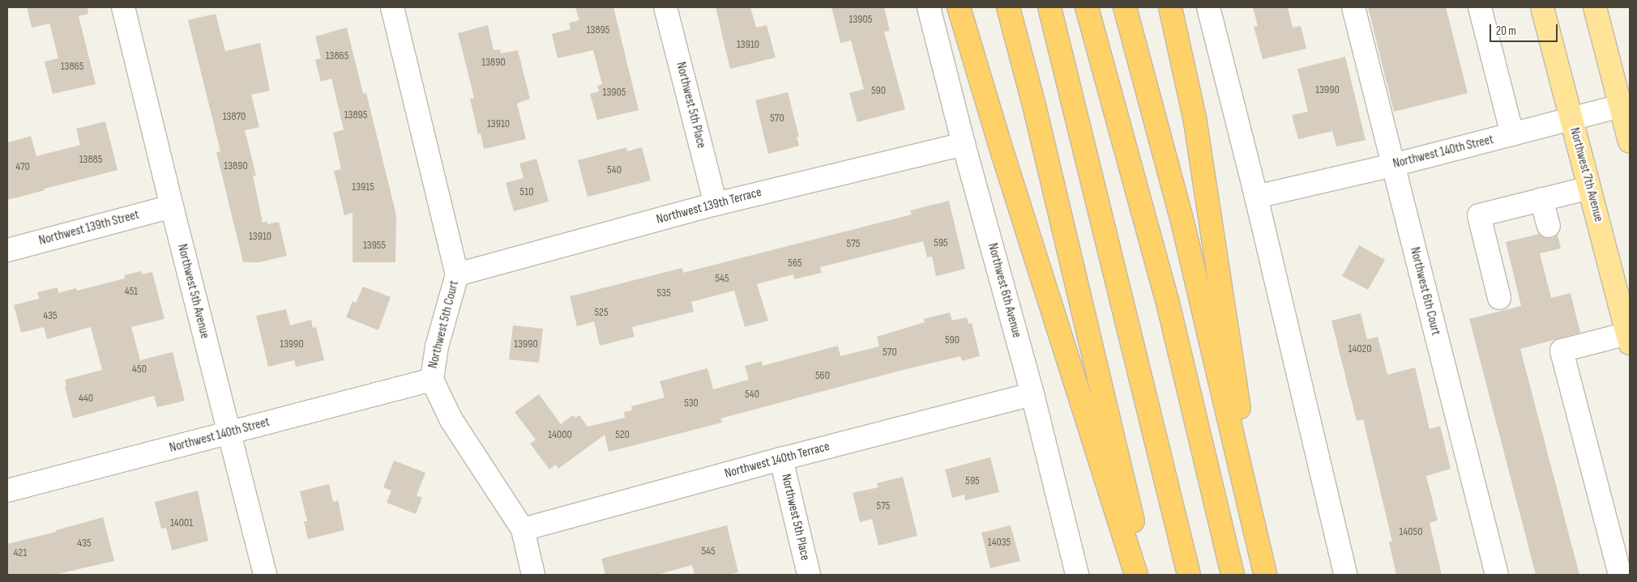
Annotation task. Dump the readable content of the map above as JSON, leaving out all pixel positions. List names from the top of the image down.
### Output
{
  "streets": {
    "main road": ["Northwest 7th Avenue"],
    "street": [
      "Northwest 5th Place",
      "Northwest 140th Street",
      "Northwest 139th Terrace",
      "Northwest 139th Street",
      "Northwest 6th Avenue",
      "Northwest 5th Avenue",
      "Northwest 6th Court",
      "Northwest 5th Court",
      "Northwest 140th Terrace"
    ]
  },
  "crossings": [
    ["Northwest 5th Place", "Northwest 139th Terrace"],
    ["Northwest 5th Place", "Northwest 140th Terrace"],
    ["Northwest 140th Street", "Northwest 7th Avenue"],
    ["Northwest 140th Street", "Northwest 5th Avenue"],
    ["Northwest 140th Street", "Northwest 6th Court"],
    ["Northwest 140th Street", "Northwest 5th Court"],
    ["Northwest 139th Terrace", "Northwest 6th Avenue"],
    ["Northwest 139th Terrace", "Northwest 5th Court"],
    ["Northwest 139th Street", "Northwest 5th Avenue"],
    ["Northwest 6th Avenue", "Northwest 140th Terrace"],
    ["Northwest 5th Court", "Northwest 140th Terrace"]
  ],
  "house_numbers": [
    "13905",
    "13895",
    "13910",
    "13865",
    "13890",
    "13865",
    "13990",
    "590",
    "13905",
    "13895",
    "13870",
    "570",
    "13910",
    "13885",
    "13890",
    "470",
    "540",
    "13915",
    "510",
    "13910",
    "595",
    "575",
    "13955",
    "565",
    "545",
    "451",
    "535",
    "525",
    "435",
    "590",
    "13990",
    "13990",
    "14020",
    "570",
    "450",
    "560",
    "540",
    "440",
    "530",
    "14000",
    "520",
    "595",
    "575",
    "14001",
    "14050",
    "14035",
    "435",
    "545",
    "421"
  ],
  "scale_bar": "20 m"
}
